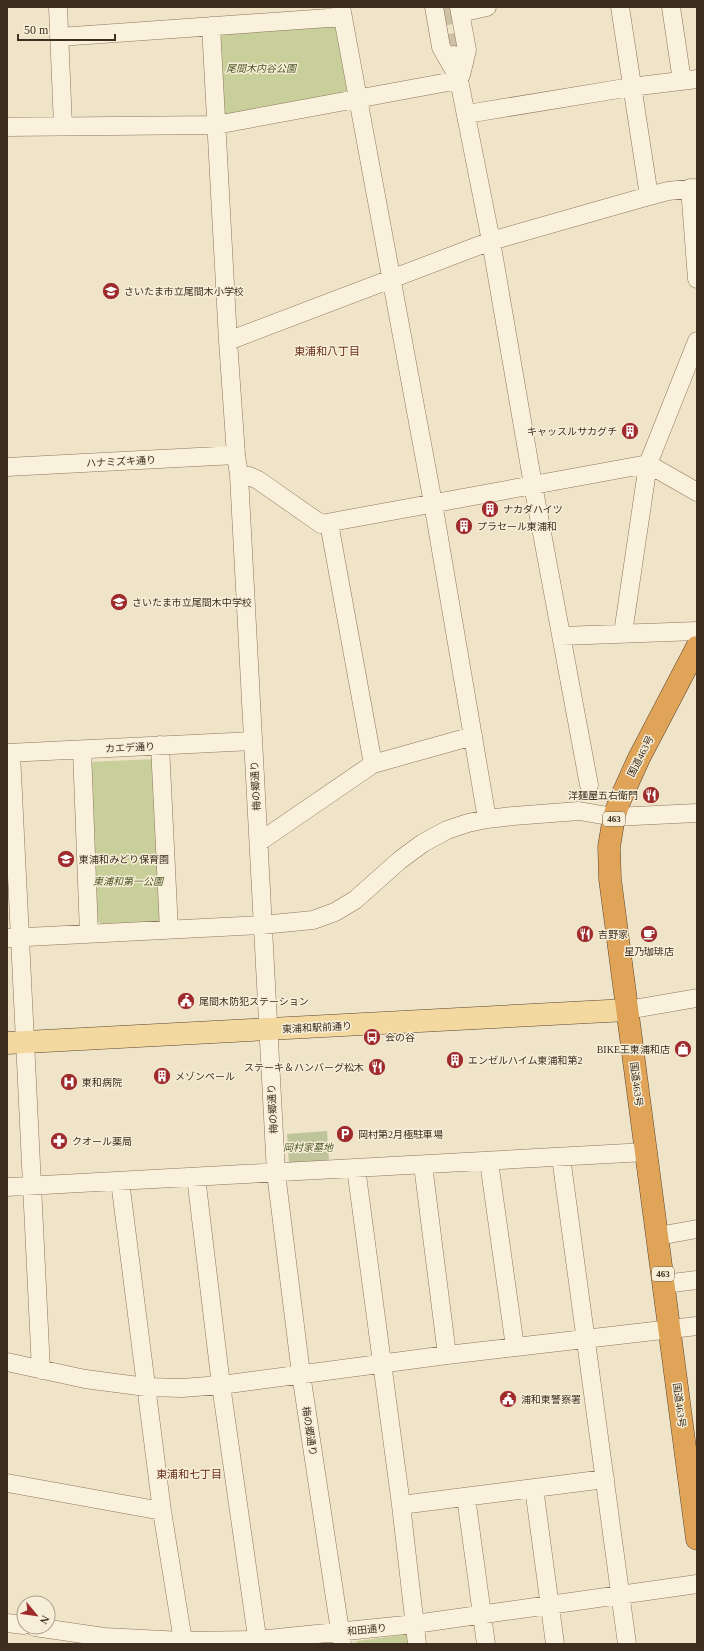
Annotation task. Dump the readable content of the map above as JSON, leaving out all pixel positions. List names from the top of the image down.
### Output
{
  "streets": {
    "highway": ["国道463号", "463"],
    "main road": ["東浦和駅前通り"],
    "street": [
      "ハナミズキ通り",
      "カエデ通り",
      "梅の郷通り",
      "和田通り"
    ]
  },
  "crossings": [
    ["ハナミズキ通り", "梅の郷通り"],
    ["カエデ通り", "梅の郷通り"],
    ["国道463号", "東浦和駅前通り"],
    ["梅の郷通り", "東浦和駅前通り"],
    ["梅の郷通り", "和田通り"]
  ],
  "districts": ["東浦和八丁目", "東浦和七丁目"],
  "parks": ["尾間木内谷公園", "東浦和第一公園", "岡村家墓地"],
  "places": {
    "school or university": ["さいたま市立尾間木小学校", "さいたま市立尾間木中学校", "東浦和みどり保育園"],
    "building": [
      "キャッスルサカグチ",
      "ナカダハイツ",
      "プラセール東浦和",
      "エンゼルハイム東浦和第2",
      "メゾンペール"
    ],
    "restaurant": ["洋麺屋五右衛門", "吉野家", "ステーキ＆ハンバーグ松木"],
    "cafe": ["星乃珈琲店"],
    "public building": ["尾間木防犯ステーション", "浦和東警察署"],
    "bus stop": ["会の谷"],
    "shop": ["BIKE王東浦和店"],
    "hospital": ["東和病院"],
    "parking": ["岡村第2月極駐車場"],
    "pharmacy": ["クオール薬局"]
  },
  "scale_bar": "50 m",
  "north": "bottom right"
}
